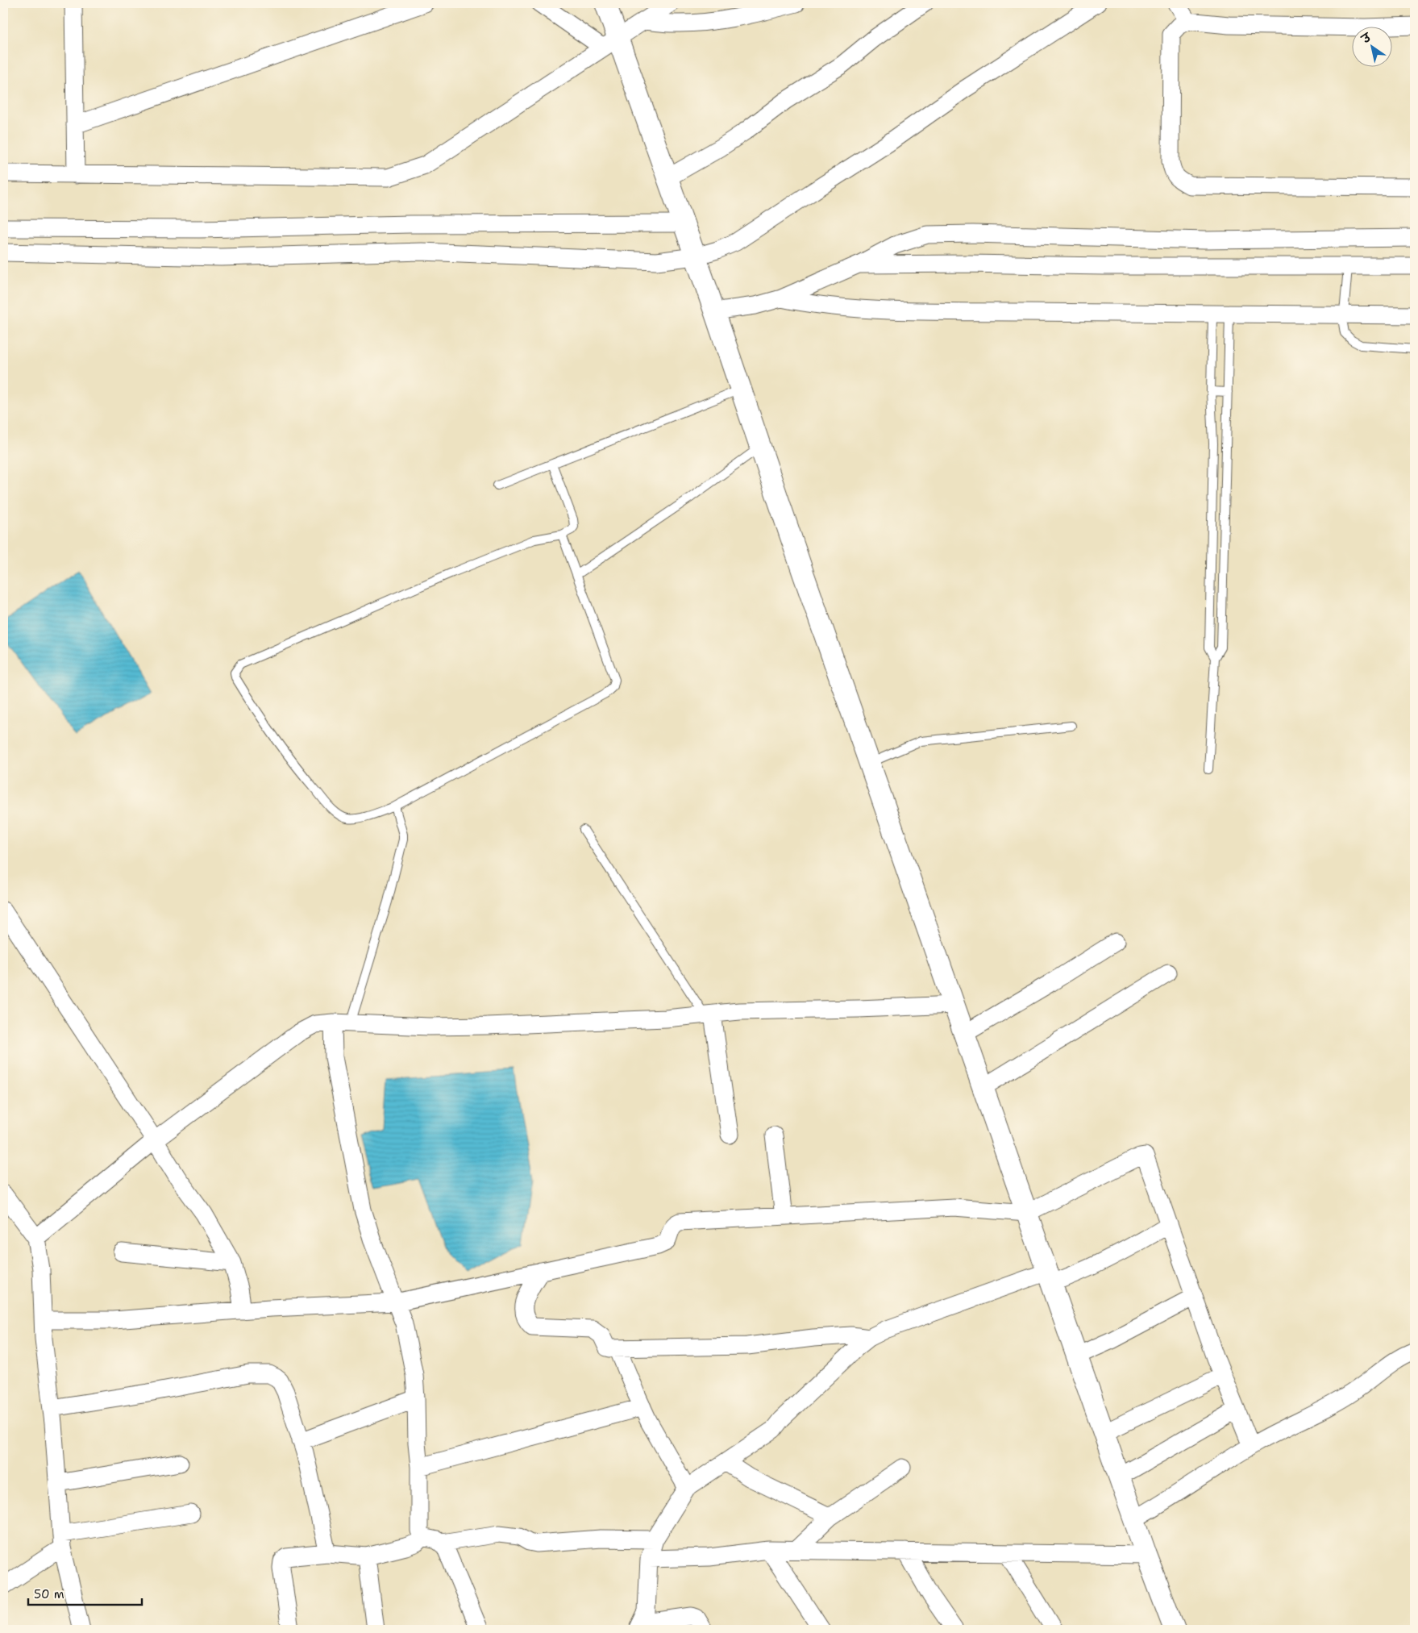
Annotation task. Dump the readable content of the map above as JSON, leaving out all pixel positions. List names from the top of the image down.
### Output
{
  "scale_bar": "50 m",
  "north": "top left"
}
